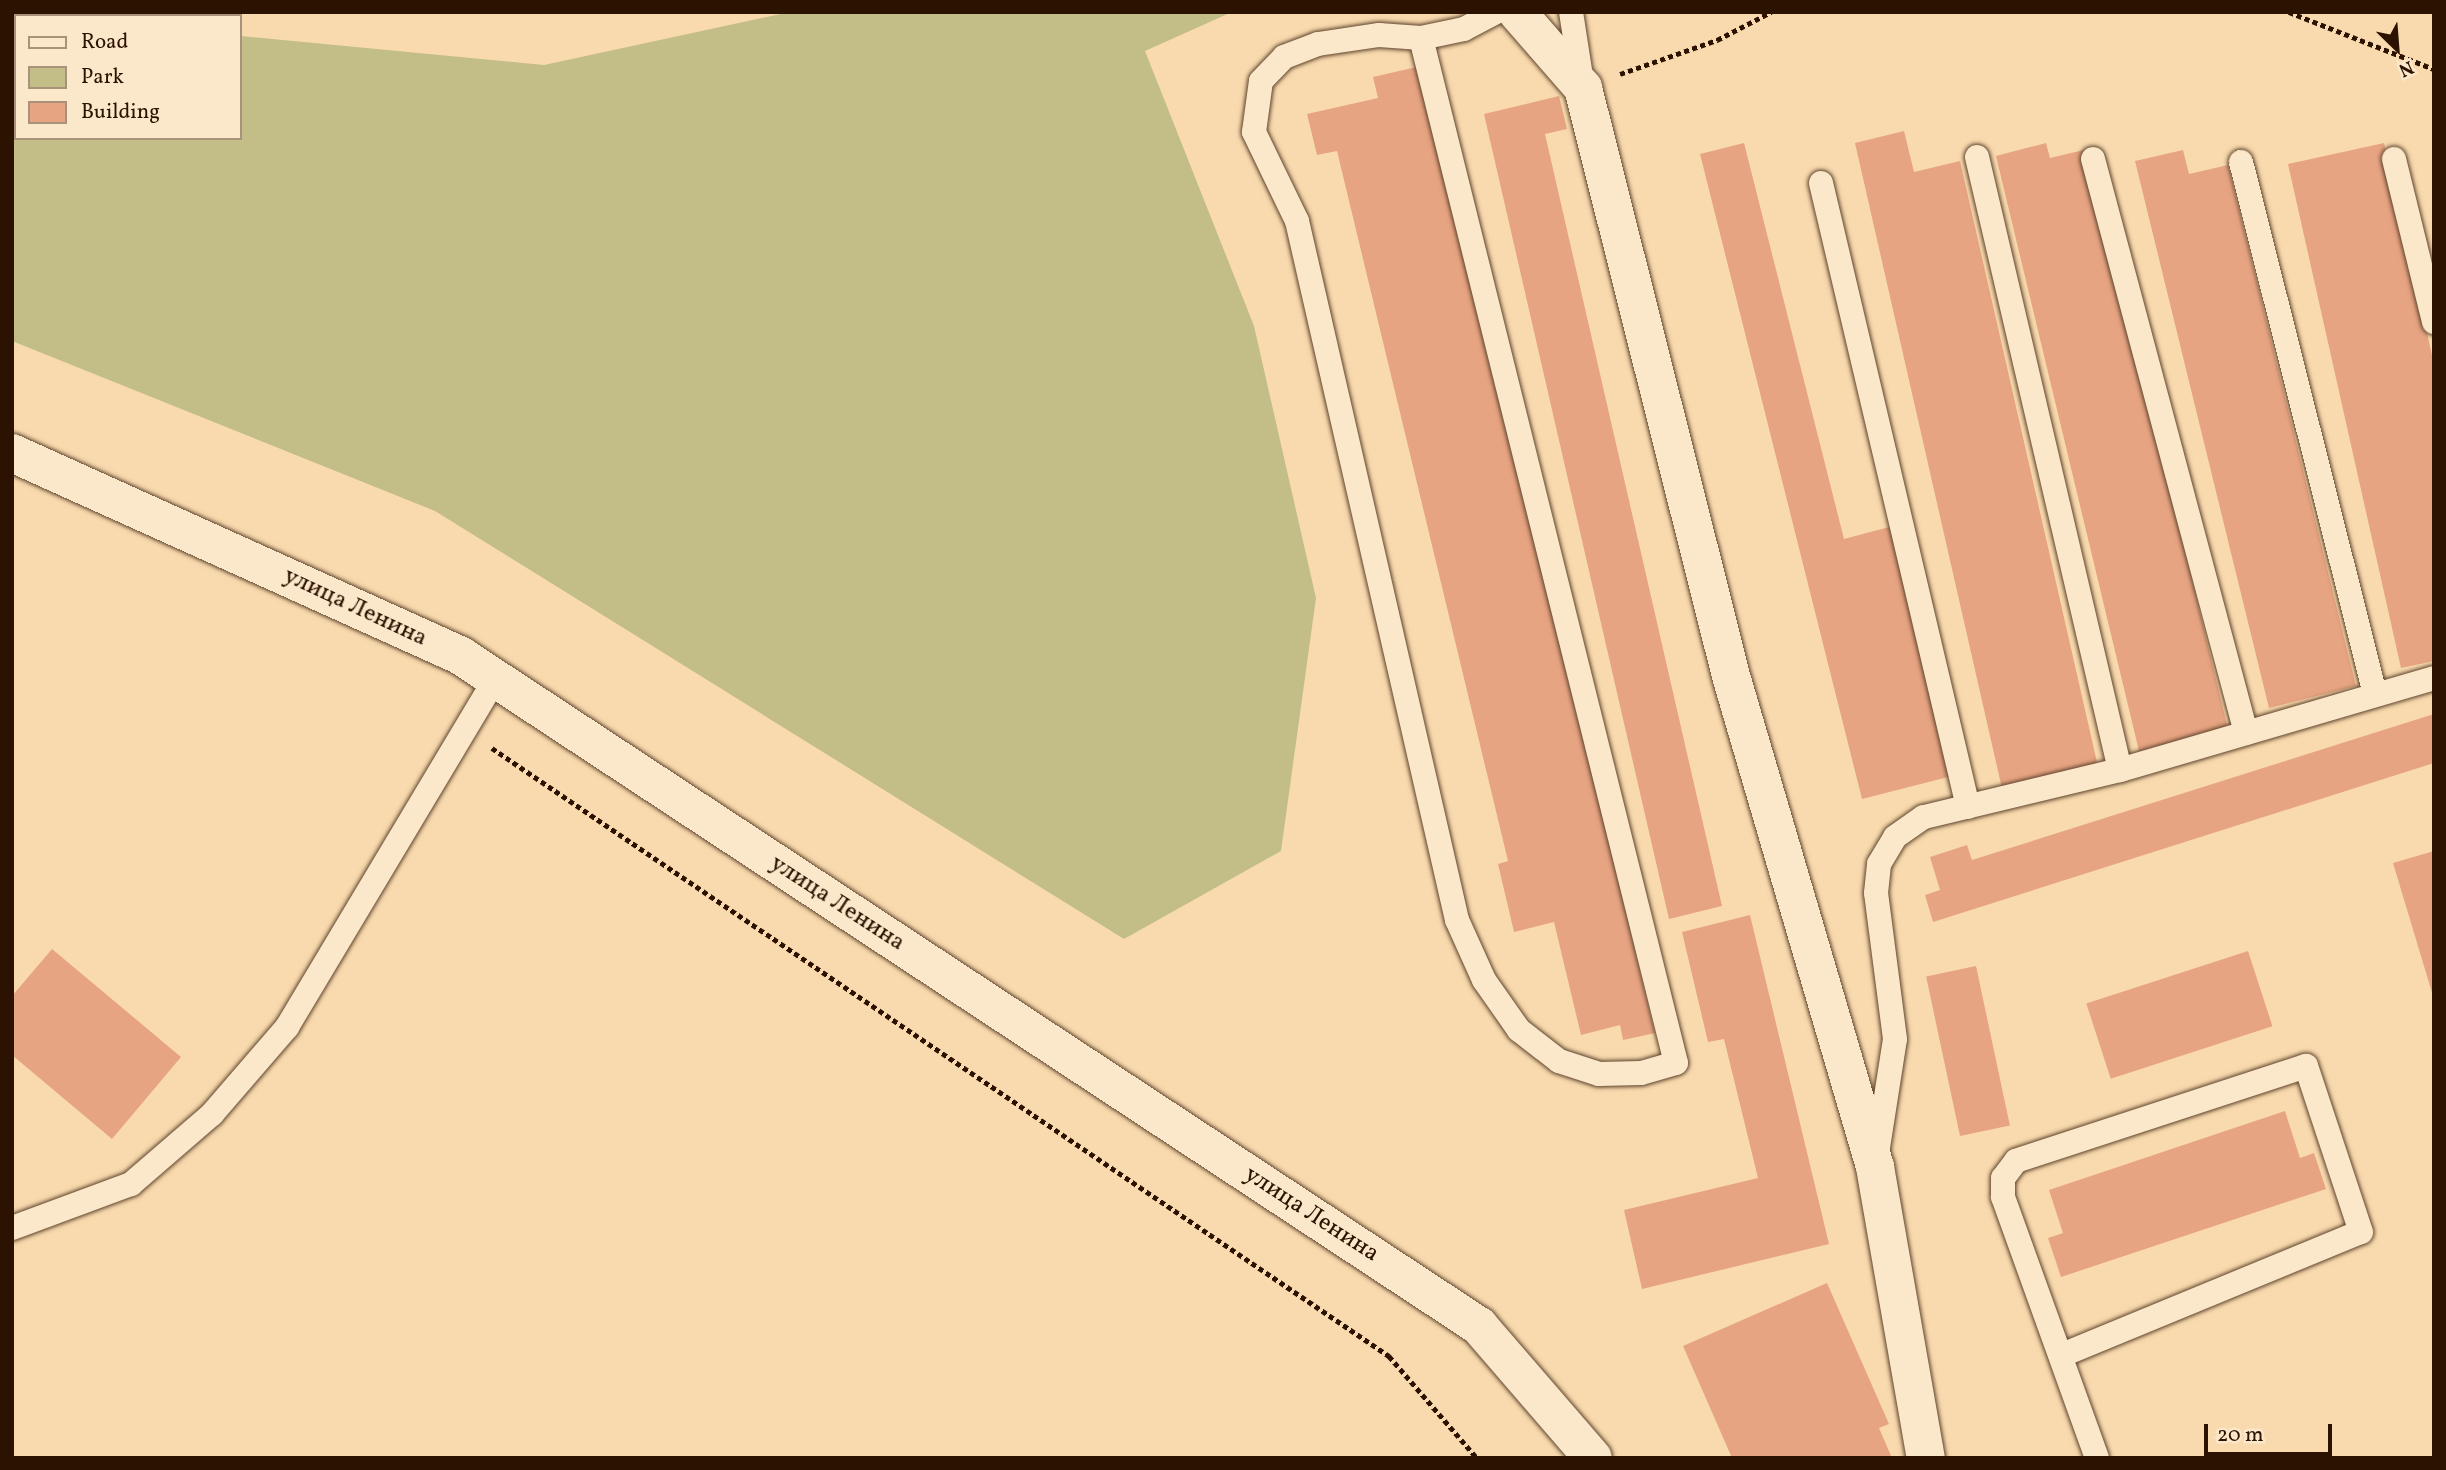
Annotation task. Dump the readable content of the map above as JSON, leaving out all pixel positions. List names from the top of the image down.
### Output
{
  "streets": {
    "street": ["улица Ленина"]
  },
  "legend": ["Road", "Park", "Building"],
  "scale_bar": "20 m",
  "north": "bottom right"
}
